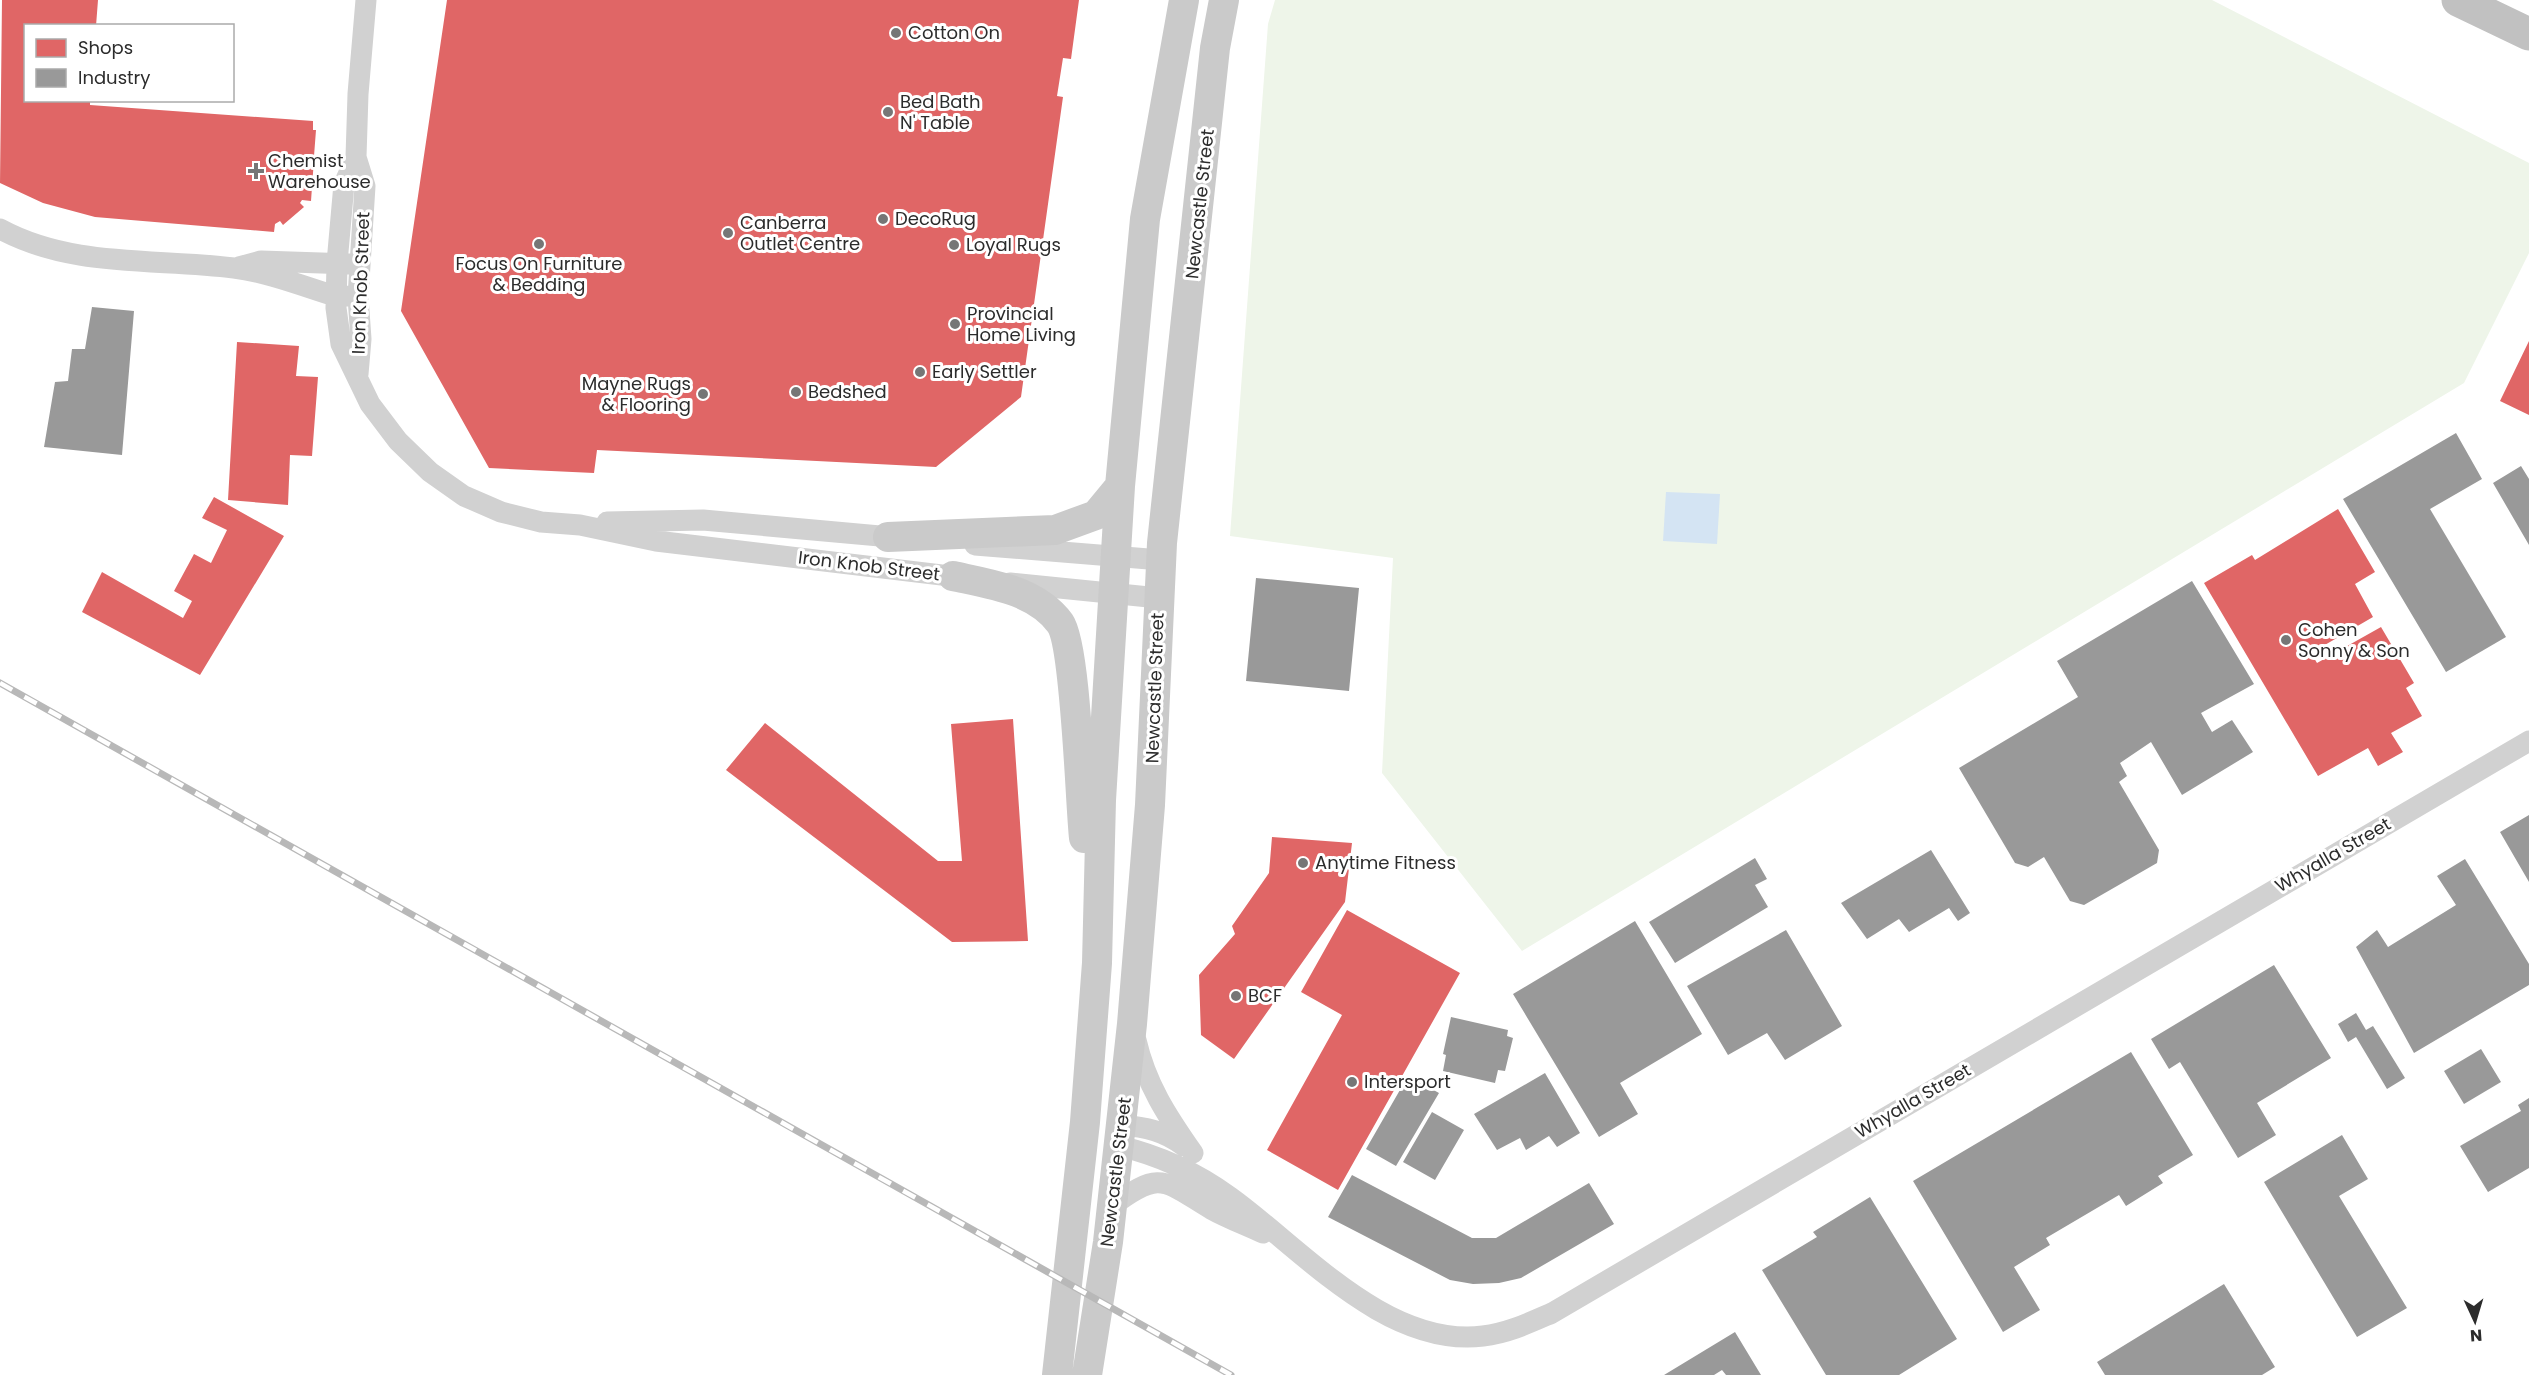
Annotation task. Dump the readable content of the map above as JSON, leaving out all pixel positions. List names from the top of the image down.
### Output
{
  "streets": {
    "main road": ["Newcastle Street", "Whyalla Street"],
    "street": ["Iron Knob Street"]
  },
  "crossings": [
    ["Newcastle Street", "Iron Knob Street"],
    ["Newcastle Street", "Whyalla Street"]
  ],
  "places": {
    "other": [
      "Cotton On",
      "Bed Bath N' Table",
      "DecoRug",
      "Canberra Outlet Centre",
      "Focus On Furniture & Bedding",
      "Loyal Rugs",
      "Provincial Home Living",
      "Early Settler",
      "Bedshed",
      "Mayne Rugs & Flooring",
      "Cohen Sonny & Son",
      "Anytime Fitness",
      "BCF",
      "Intersport"
    ],
    "health": ["Chemist Warehouse"]
  },
  "legend": ["Shops", "Industry"],
  "north": "bottom"
}
